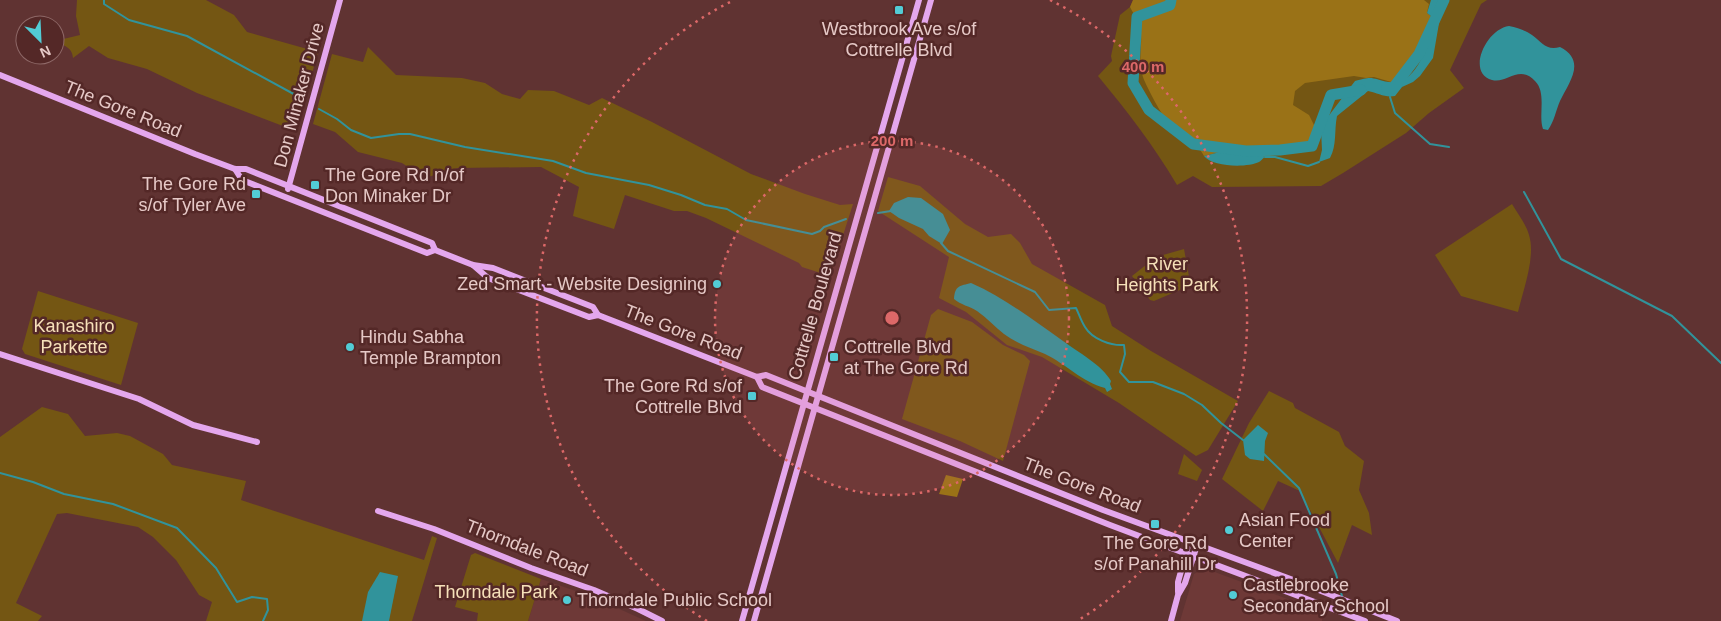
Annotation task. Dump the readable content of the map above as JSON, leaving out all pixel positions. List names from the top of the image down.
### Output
{
  "streets": {
    "main road": [
      "Don Minaker Drive",
      "The Gore Road",
      "Cottrelle Boulevard",
      "Thorndale Road"
    ]
  },
  "crossings": [
    ["Don Minaker Drive", "The Gore Road"],
    ["The Gore Road", "Cottrelle Boulevard"]
  ],
  "parks": ["River Heights Park", "Kanashiro Parkette", "Thorndale Park"],
  "places": {
    "transit": [
      "Westbrook Ave s/of Cottrelle Blvd",
      "The Gore Rd n/of Don Minaker Dr",
      "The Gore Rd s/of Tyler Ave",
      "Cottrelle Blvd at The Gore Rd",
      "The Gore Rd s/of Cottrelle Blvd",
      "The Gore Rd s/of Panahill Dr"
    ],
    "other": [
      "Zed Smart - Website Designing",
      "Hindu Sabha Temple Brampton",
      "Asian Food Center",
      "Castlebrooke Secondary School",
      "Thorndale Public School"
    ]
  },
  "north": "bottom right",
  "rings": ["400 m", "200 m"]
}
